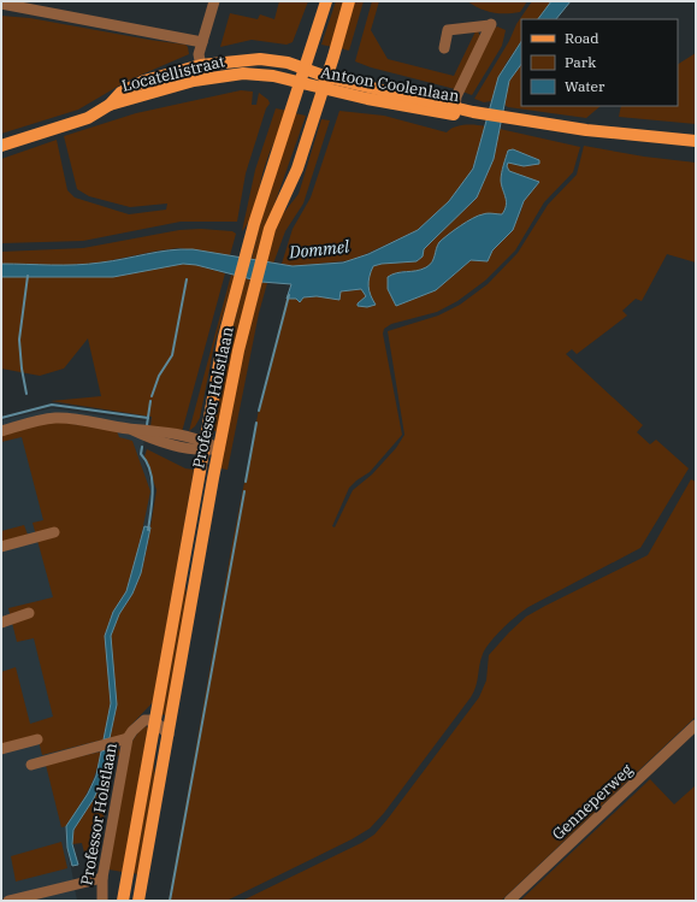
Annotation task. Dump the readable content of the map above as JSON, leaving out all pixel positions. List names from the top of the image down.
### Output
{
  "streets": {
    "main road": ["Locatellistraat", "Antoon Coolenlaan", "Professor Holstlaan"],
    "street": ["Genneperweg"]
  },
  "crossings": [
    ["Locatellistraat", "Antoon Coolenlaan"],
    ["Locatellistraat", "Professor Holstlaan"],
    ["Antoon Coolenlaan", "Professor Holstlaan"]
  ],
  "water": ["Dommel"],
  "legend": ["Road", "Park", "Water"]
}
